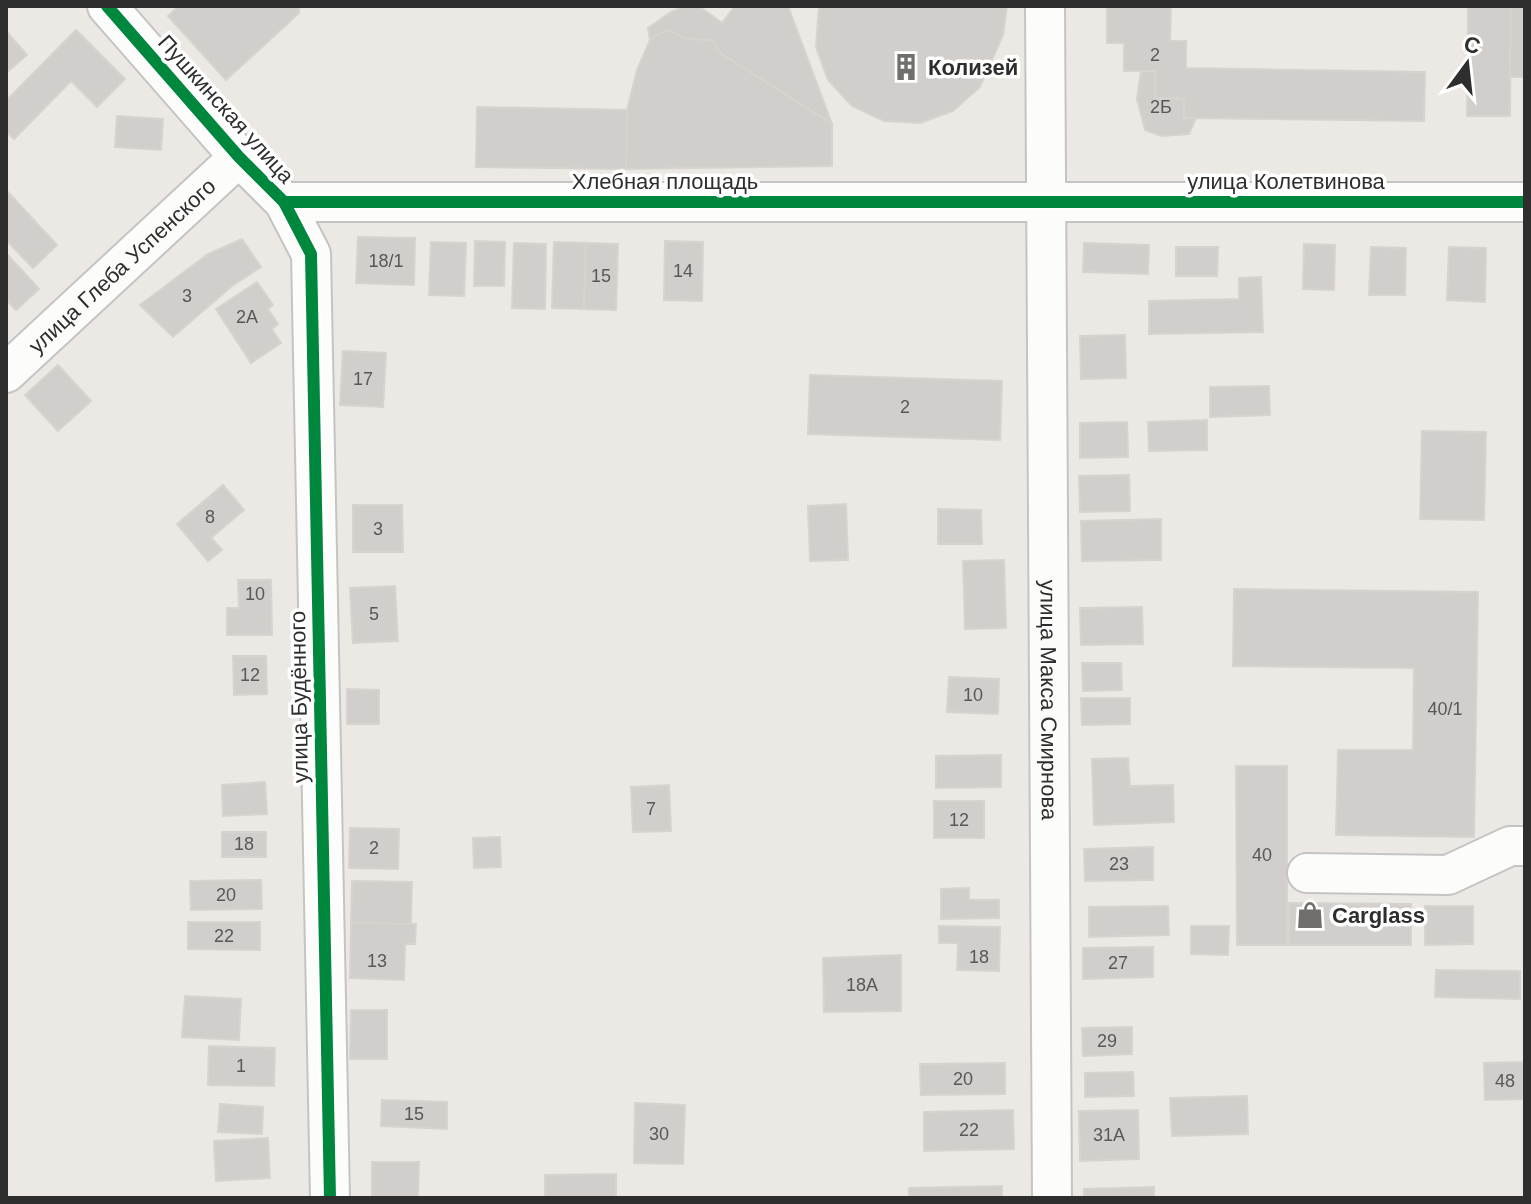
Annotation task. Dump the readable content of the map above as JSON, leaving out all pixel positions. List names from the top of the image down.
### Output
{
  "streets": {
    "street": [
      "Пушкинская улица",
      "Хлебная площадь",
      "улица Колетвинова",
      "улица Глеба Успенского",
      "улица Будённого",
      "улица Макса Смирнова"
    ]
  },
  "crossings": [
    ["Пушкинская улица", "Хлебная площадь"],
    ["Пушкинская улица", "улица Глеба Успенского"],
    ["Пушкинская улица", "улица Будённого"],
    ["Хлебная площадь", "улица Колетвинова"],
    ["Хлебная площадь", "улица Будённого"],
    ["Хлебная площадь", "улица Макса Смирнова"],
    ["улица Колетвинова", "улица Макса Смирнова"]
  ],
  "places": {
    "building": ["Колизей"],
    "shop": ["Carglass"]
  },
  "house_numbers": [
    "2",
    "2Б",
    "18/1",
    "14",
    "15",
    "3",
    "2А",
    "17",
    "2",
    "8",
    "3",
    "10",
    "5",
    "12",
    "10",
    "40/1",
    "7",
    "12",
    "18",
    "2",
    "40",
    "23",
    "20",
    "22",
    "18",
    "13",
    "27",
    "18А",
    "29",
    "1",
    "20",
    "48",
    "15",
    "22",
    "30",
    "31А"
  ],
  "north": "top"
}
